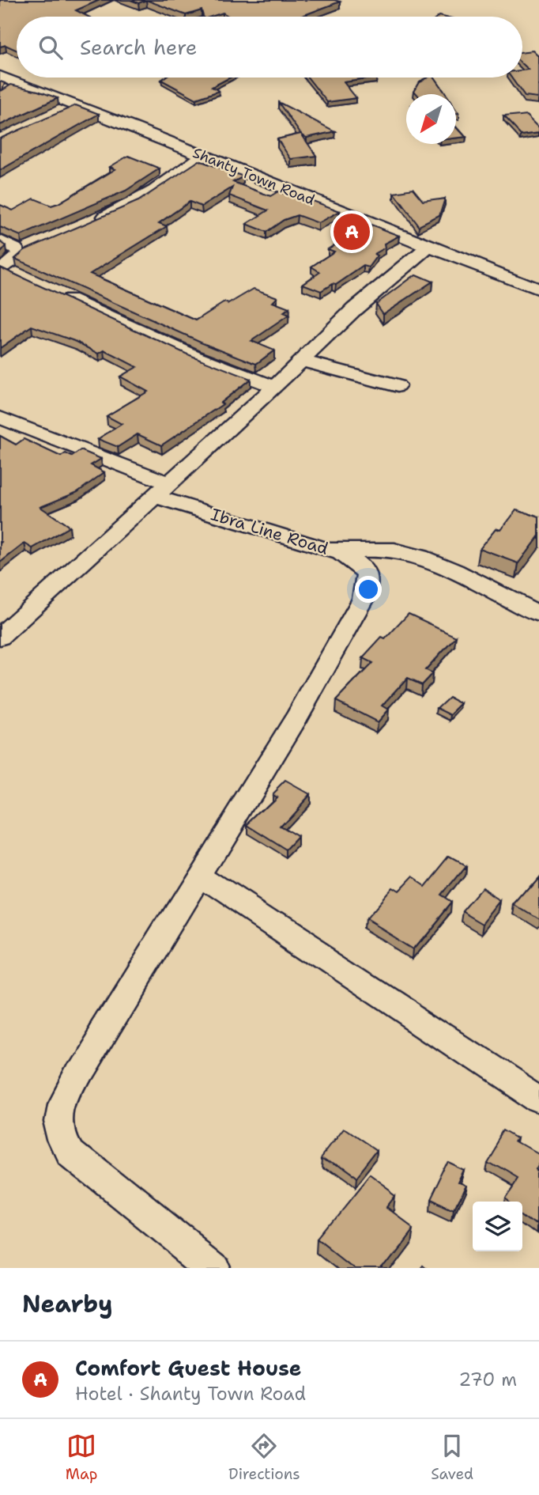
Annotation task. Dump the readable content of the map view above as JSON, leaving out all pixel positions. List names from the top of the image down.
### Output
{
  "streets": {
    "street": ["Shanty Town Road", "Ibra Line Road"]
  },
  "north": "bottom left",
  "page": {
    "search": "Search here",
    "pins": "A",
    "heading": "Nearby",
    "list": [
      {
        "mark": "A",
        "name": "Comfort Guest House",
        "note": "Hotel · Shanty Town Road",
        "value": "270 m"
      }
    ],
    "nav": ["Map", "Directions", "Saved"]
  }
}
